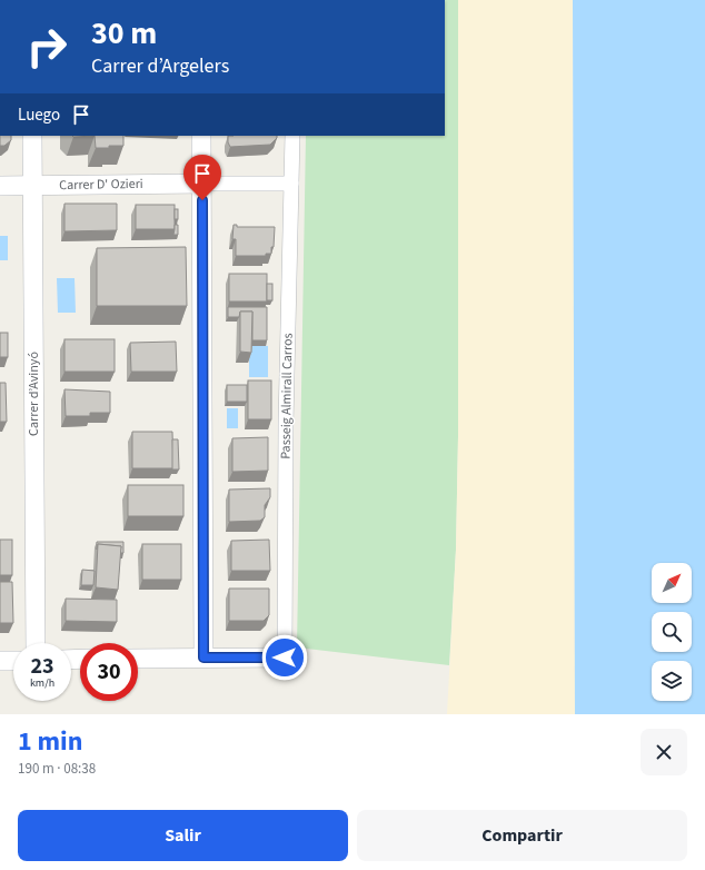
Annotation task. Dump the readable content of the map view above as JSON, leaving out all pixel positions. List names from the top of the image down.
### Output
{
  "streets": {
    "street": ["Carrer D' Ozieri", "Carrer d’Avinyó", "Passeig Almirall Carros"]
  },
  "crossings": [
    ["Carrer D' Ozieri", "Carrer d’Avinyó"]
  ],
  "north": "top right",
  "page": {
    "turn": ["30 m", "Carrer d’Argelers"],
    "then": "Luego",
    "speed": "23 km/h",
    "limit": "30",
    "heading": ["1 min", "190 m · 08:38"],
    "buttons": ["Salir", "Compartir"]
  }
}
